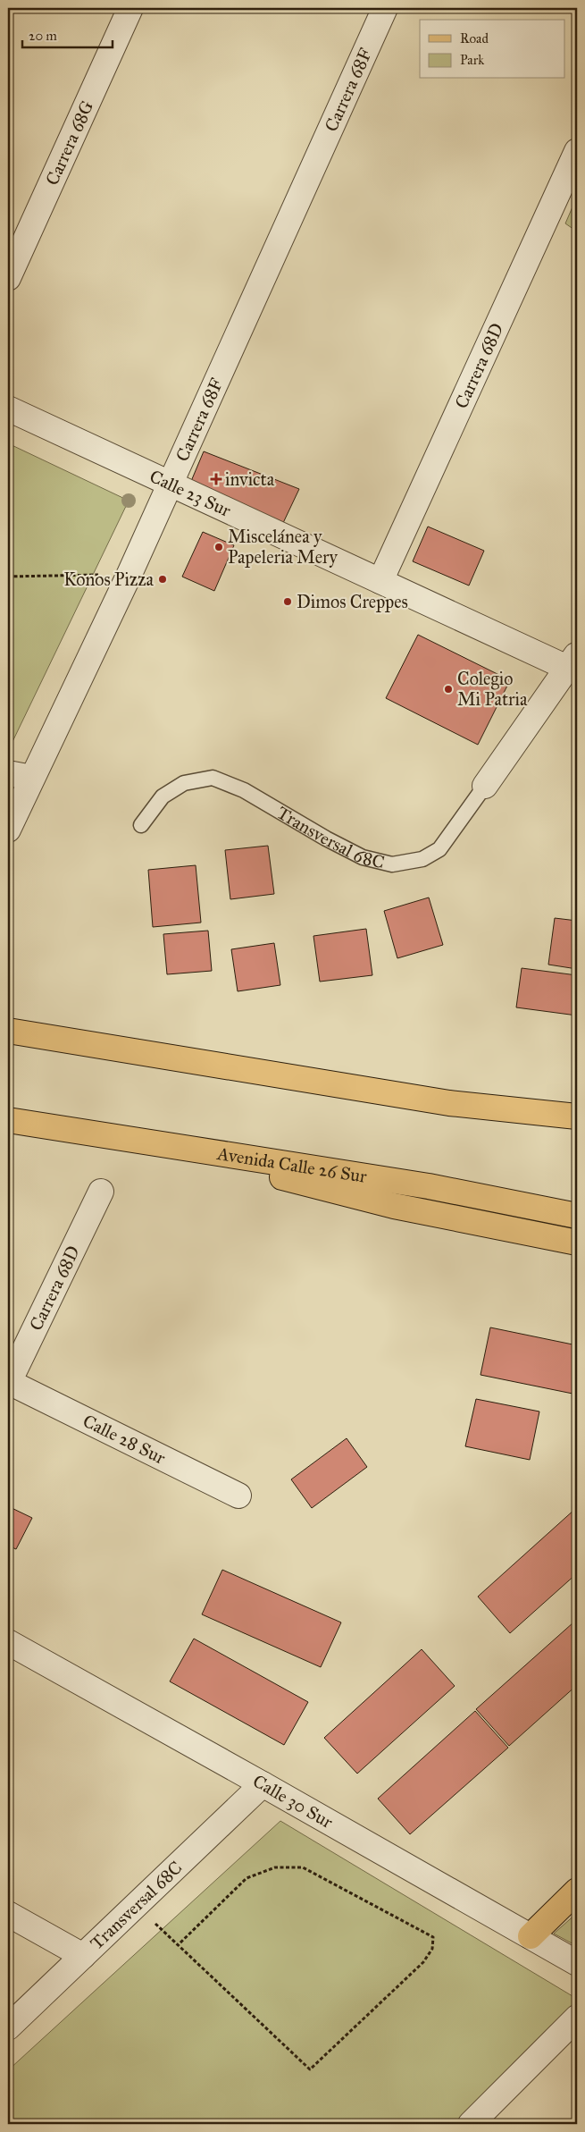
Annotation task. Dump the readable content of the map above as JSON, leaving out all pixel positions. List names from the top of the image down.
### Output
{
  "streets": {
    "main road": ["Avenida Calle 26 Sur"],
    "street": [
      "Carrera 68F",
      "Carrera 68G",
      "Carrera 68D",
      "Calle 23 Sur",
      "Transversal 68C",
      "Calle 28 Sur",
      "Calle 30 Sur"
    ]
  },
  "crossings": [
    ["Carrera 68F", "Calle 23 Sur"],
    ["Carrera 68D", "Calle 23 Sur"],
    ["Carrera 68D", "Calle 28 Sur"],
    ["Calle 23 Sur", "Transversal 68C"],
    ["Transversal 68C", "Calle 30 Sur"]
  ],
  "places": {
    "health": ["invicta"],
    "other": [
      "Miscelánea y Papeleria Mery",
      "Konos Pizza",
      "Dimos Creppes",
      "Colegio Mi Patria"
    ]
  },
  "legend": ["Road", "Park"],
  "scale_bar": "20 m"
}
